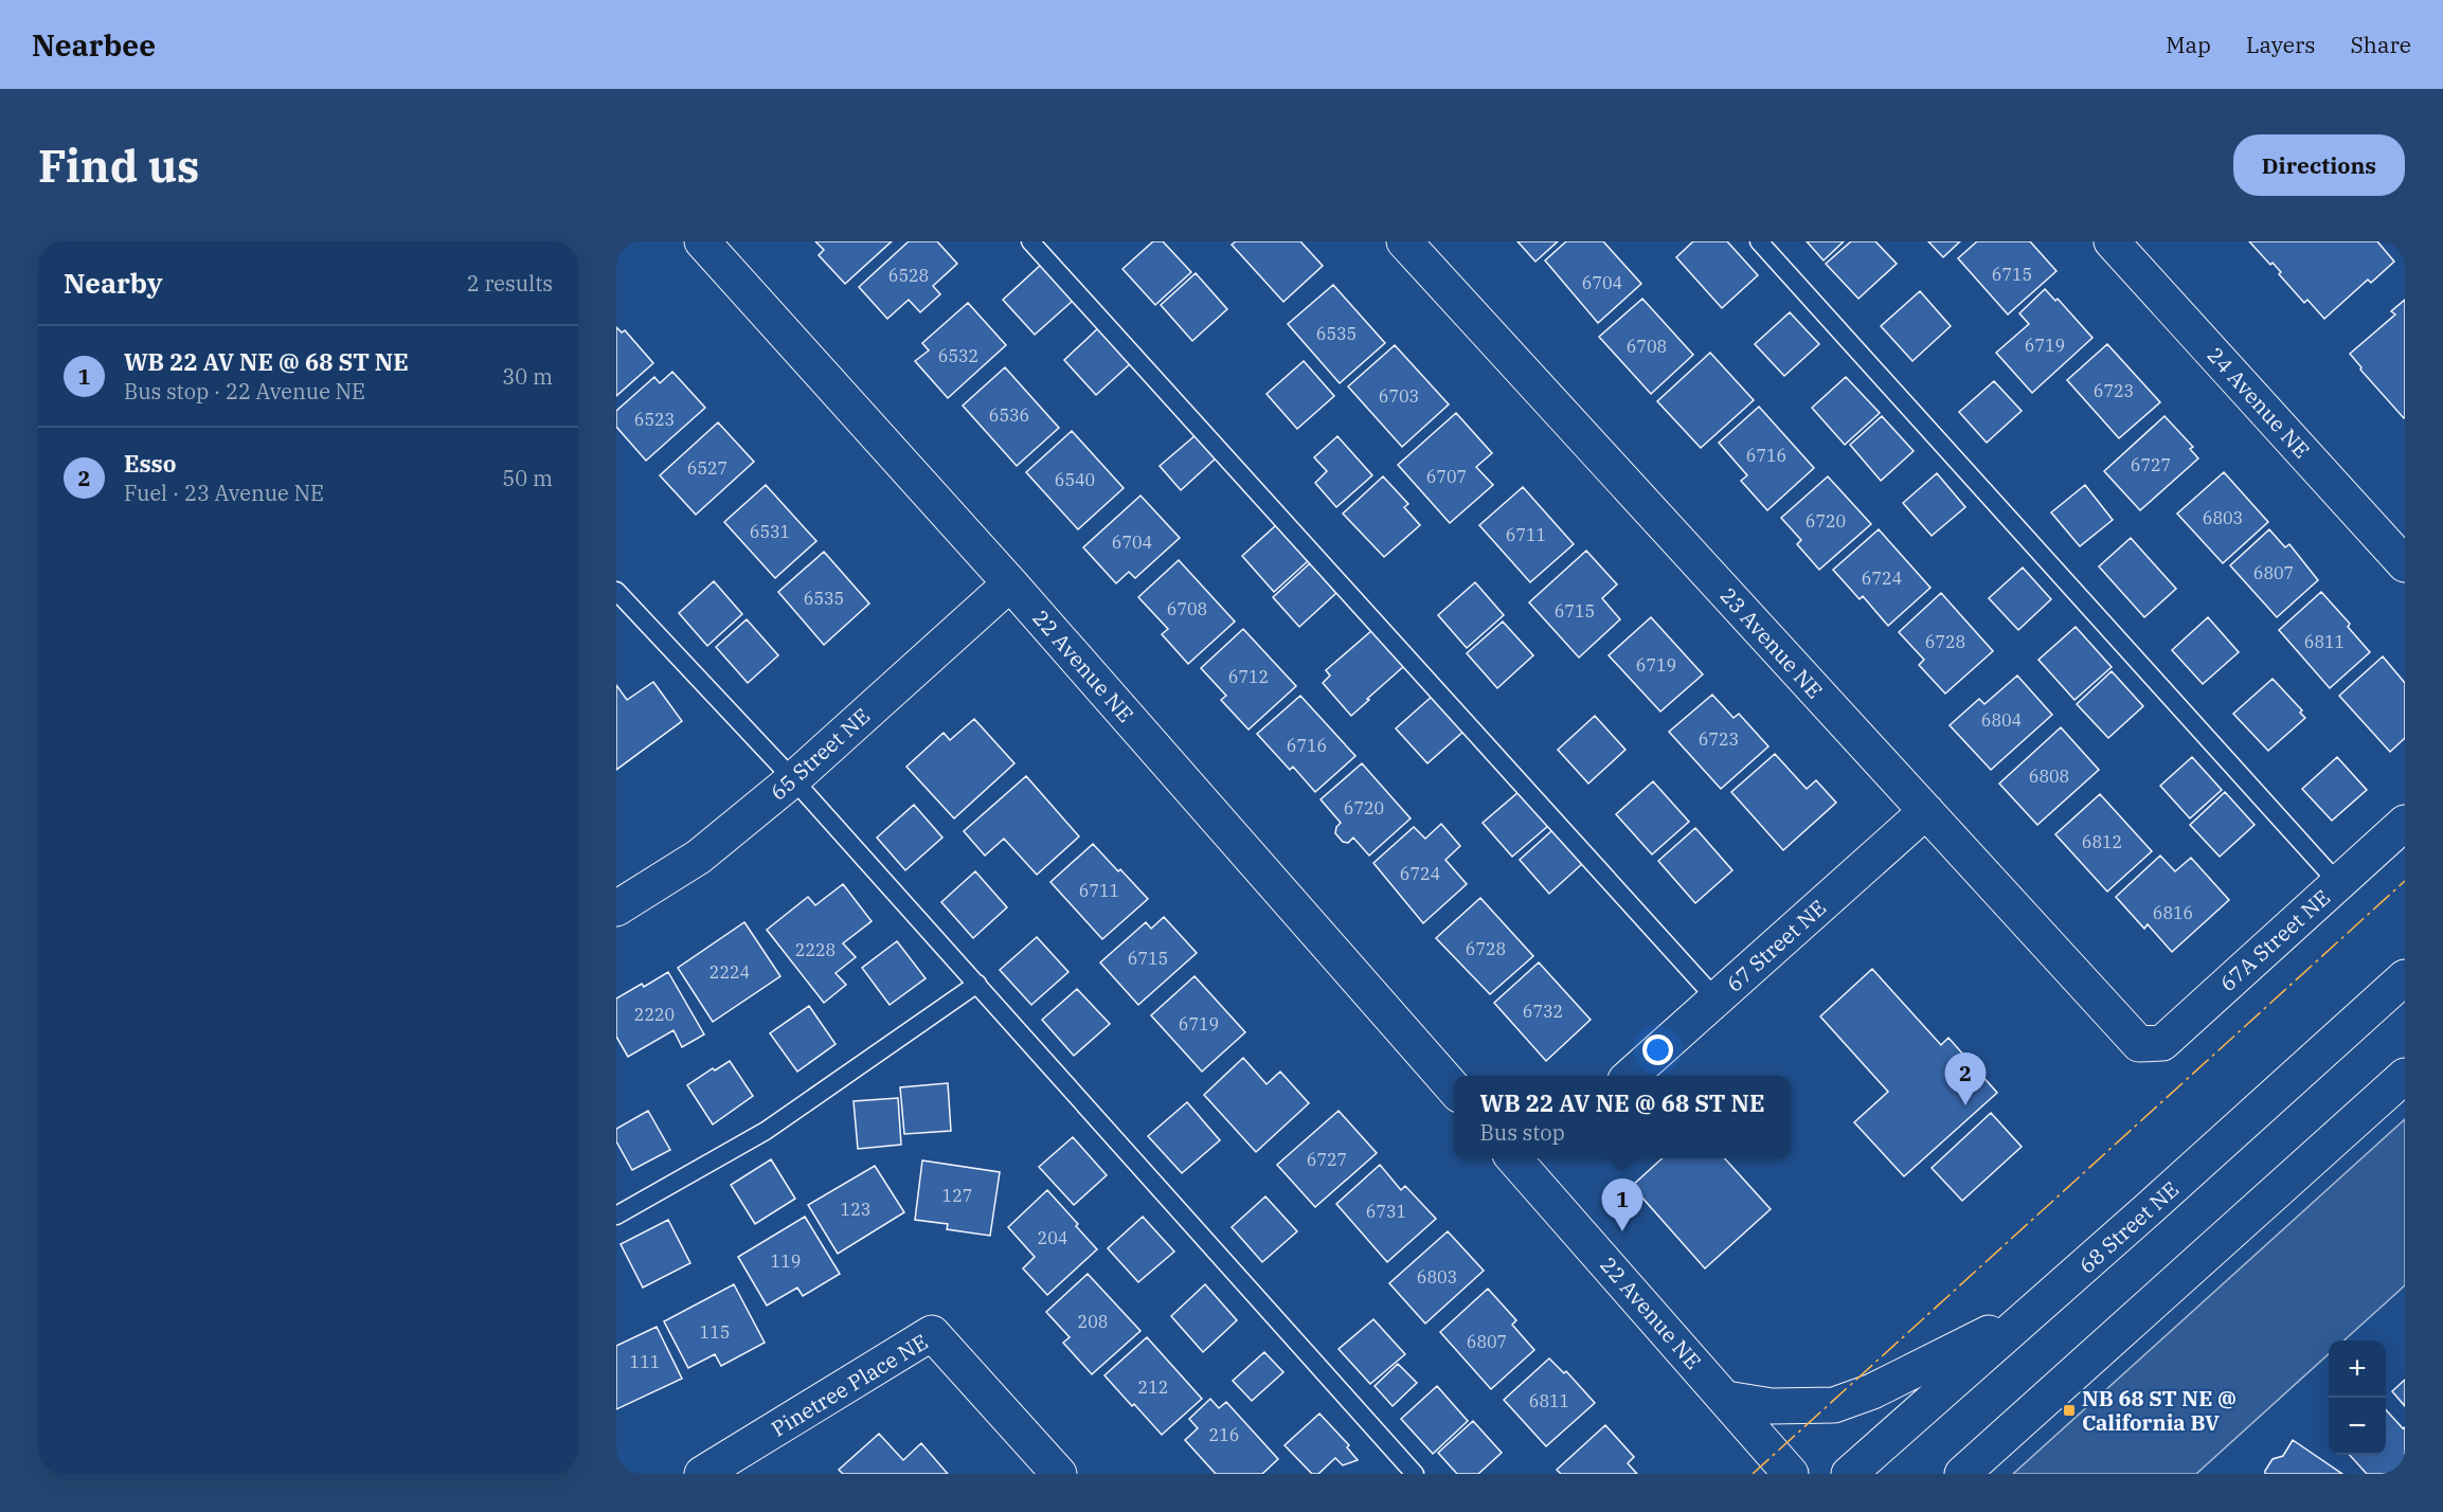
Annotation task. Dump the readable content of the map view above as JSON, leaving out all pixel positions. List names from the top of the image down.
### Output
{
  "streets": {
    "street": [
      "24 Avenue NE",
      "23 Avenue NE",
      "22 Avenue NE",
      "65 Street NE",
      "67A Street NE",
      "67 Street NE",
      "68 Street NE",
      "Pinetree Place NE"
    ]
  },
  "crossings": [
    ["23 Avenue NE", "67A Street NE"],
    ["23 Avenue NE", "67 Street NE"],
    ["22 Avenue NE", "65 Street NE"]
  ],
  "places": {
    "transit": ["NB 68 ST NE @ California BV"]
  },
  "house_numbers": [
    "6715",
    "6528",
    "6704",
    "6535",
    "6719",
    "6708",
    "6532",
    "6723",
    "6703",
    "6536",
    "6523",
    "6716",
    "6727",
    "6527",
    "6707",
    "6540",
    "6803",
    "6720",
    "6531",
    "6711",
    "6704",
    "6807",
    "6724",
    "6535",
    "6708",
    "6715",
    "6728",
    "6811",
    "6719",
    "6712",
    "6804",
    "6723",
    "6716",
    "6808",
    "6720",
    "6812",
    "6724",
    "6711",
    "6816",
    "6728",
    "2228",
    "6715",
    "2224",
    "6732",
    "2220",
    "6719",
    "6727",
    "127",
    "123",
    "6731",
    "204",
    "119",
    "6803",
    "208",
    "115",
    "6807",
    "111",
    "212",
    "6811",
    "216"
  ],
  "page": {
    "header": "Nearbee",
    "nav": ["Map", "Layers", "Share"],
    "buttons": "Directions",
    "title": "Find us",
    "heading": ["Nearby", "2 results"],
    "list": [
      {
        "mark": "1",
        "name": "WB 22 AV NE @ 68 ST NE",
        "note": "Bus stop · 22 Avenue NE",
        "value": "30 m"
      },
      {
        "mark": "2",
        "name": "Esso",
        "note": "Fuel · 23 Avenue NE",
        "value": "50 m"
      }
    ],
    "pins": ["2", "1"],
    "popup": ["WB 22 AV NE @ 68 ST NE", "Bus stop"],
    "map_buttons": ["+", "−"]
  }
}
